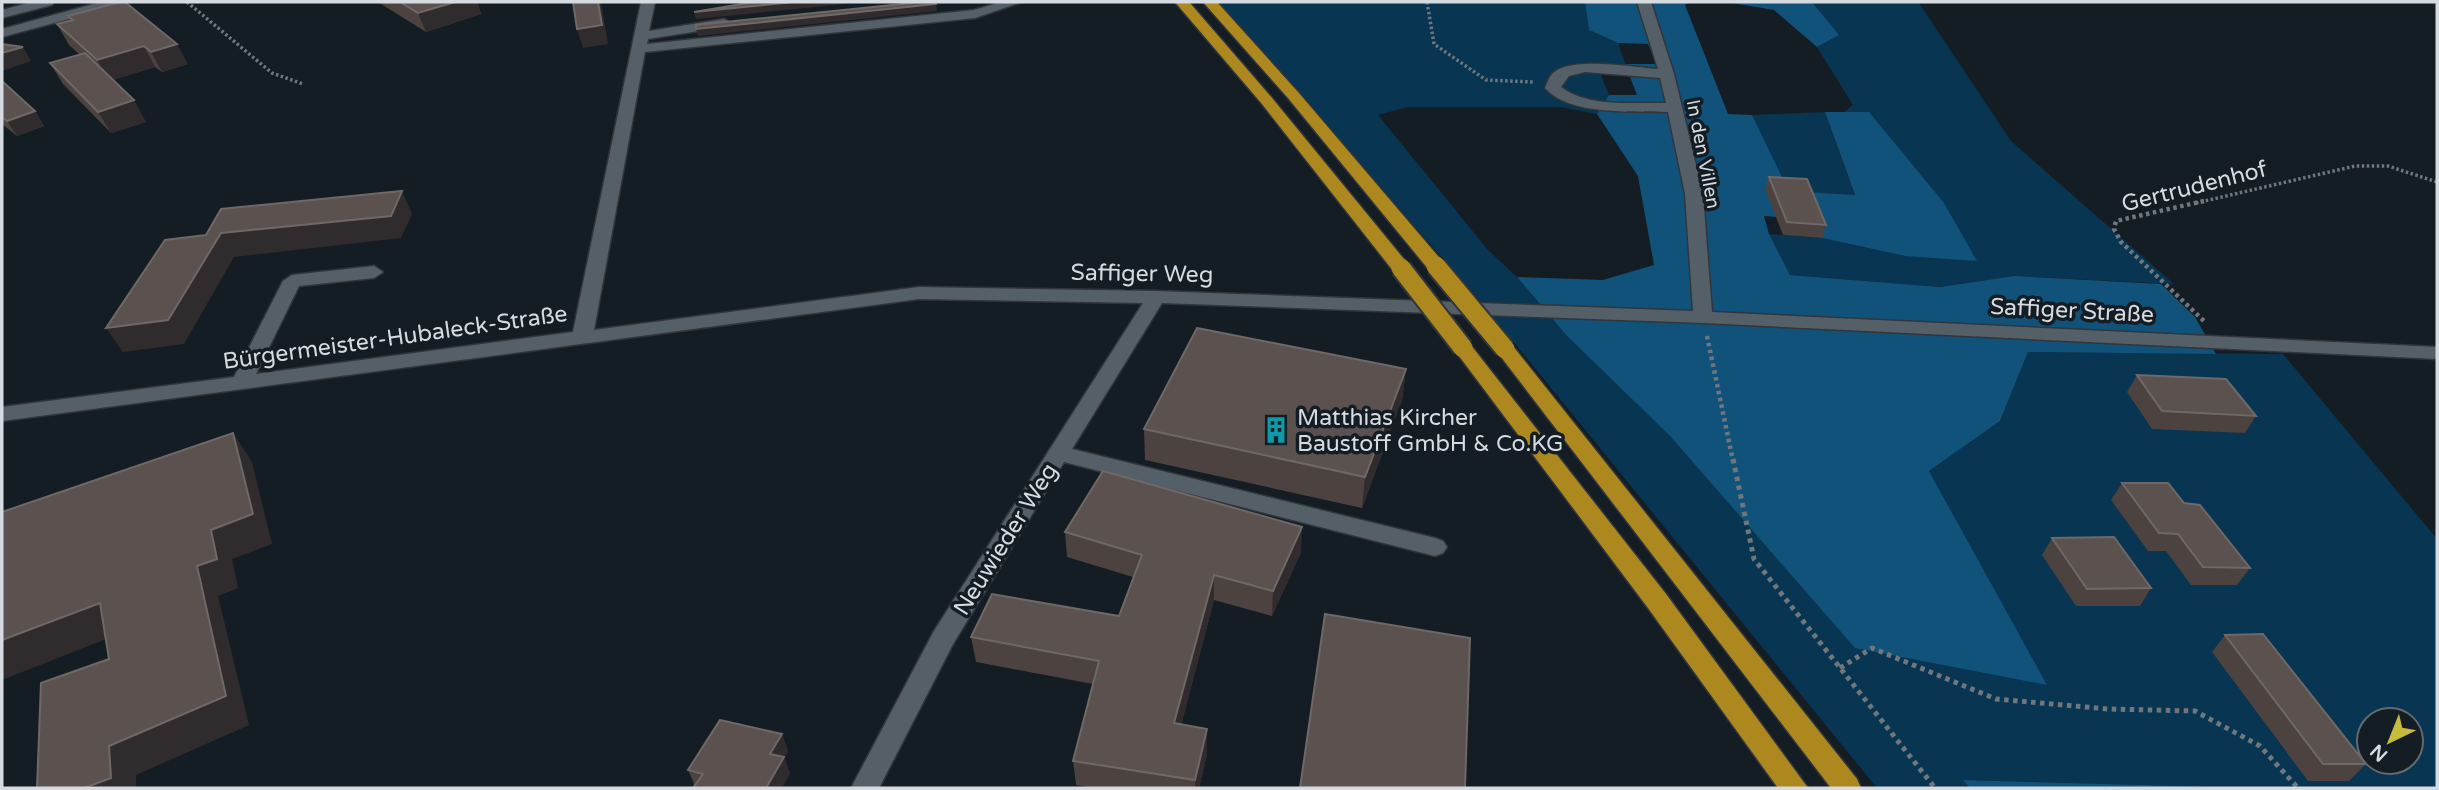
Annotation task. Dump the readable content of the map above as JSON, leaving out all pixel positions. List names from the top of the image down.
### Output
{
  "streets": {
    "street": [
      "In den Villen",
      "Saffiger Weg",
      "Saffiger Straße",
      "Bürgermeister-Hubaleck-Straße",
      "Neuwieder Weg"
    ],
    "path": ["Gertrudenhof"]
  },
  "crossings": [
    ["In den Villen", "Saffiger Weg"],
    ["In den Villen", "Saffiger Straße"],
    ["Gertrudenhof", "Saffiger Straße"],
    ["Saffiger Weg", "Saffiger Straße"],
    ["Saffiger Weg", "Bürgermeister-Hubaleck-Straße"],
    ["Saffiger Weg", "Neuwieder Weg"]
  ],
  "places": {
    "building": ["Matthias Kircher Baustoff GmbH & Co.KG"]
  },
  "north": "bottom left"
}
